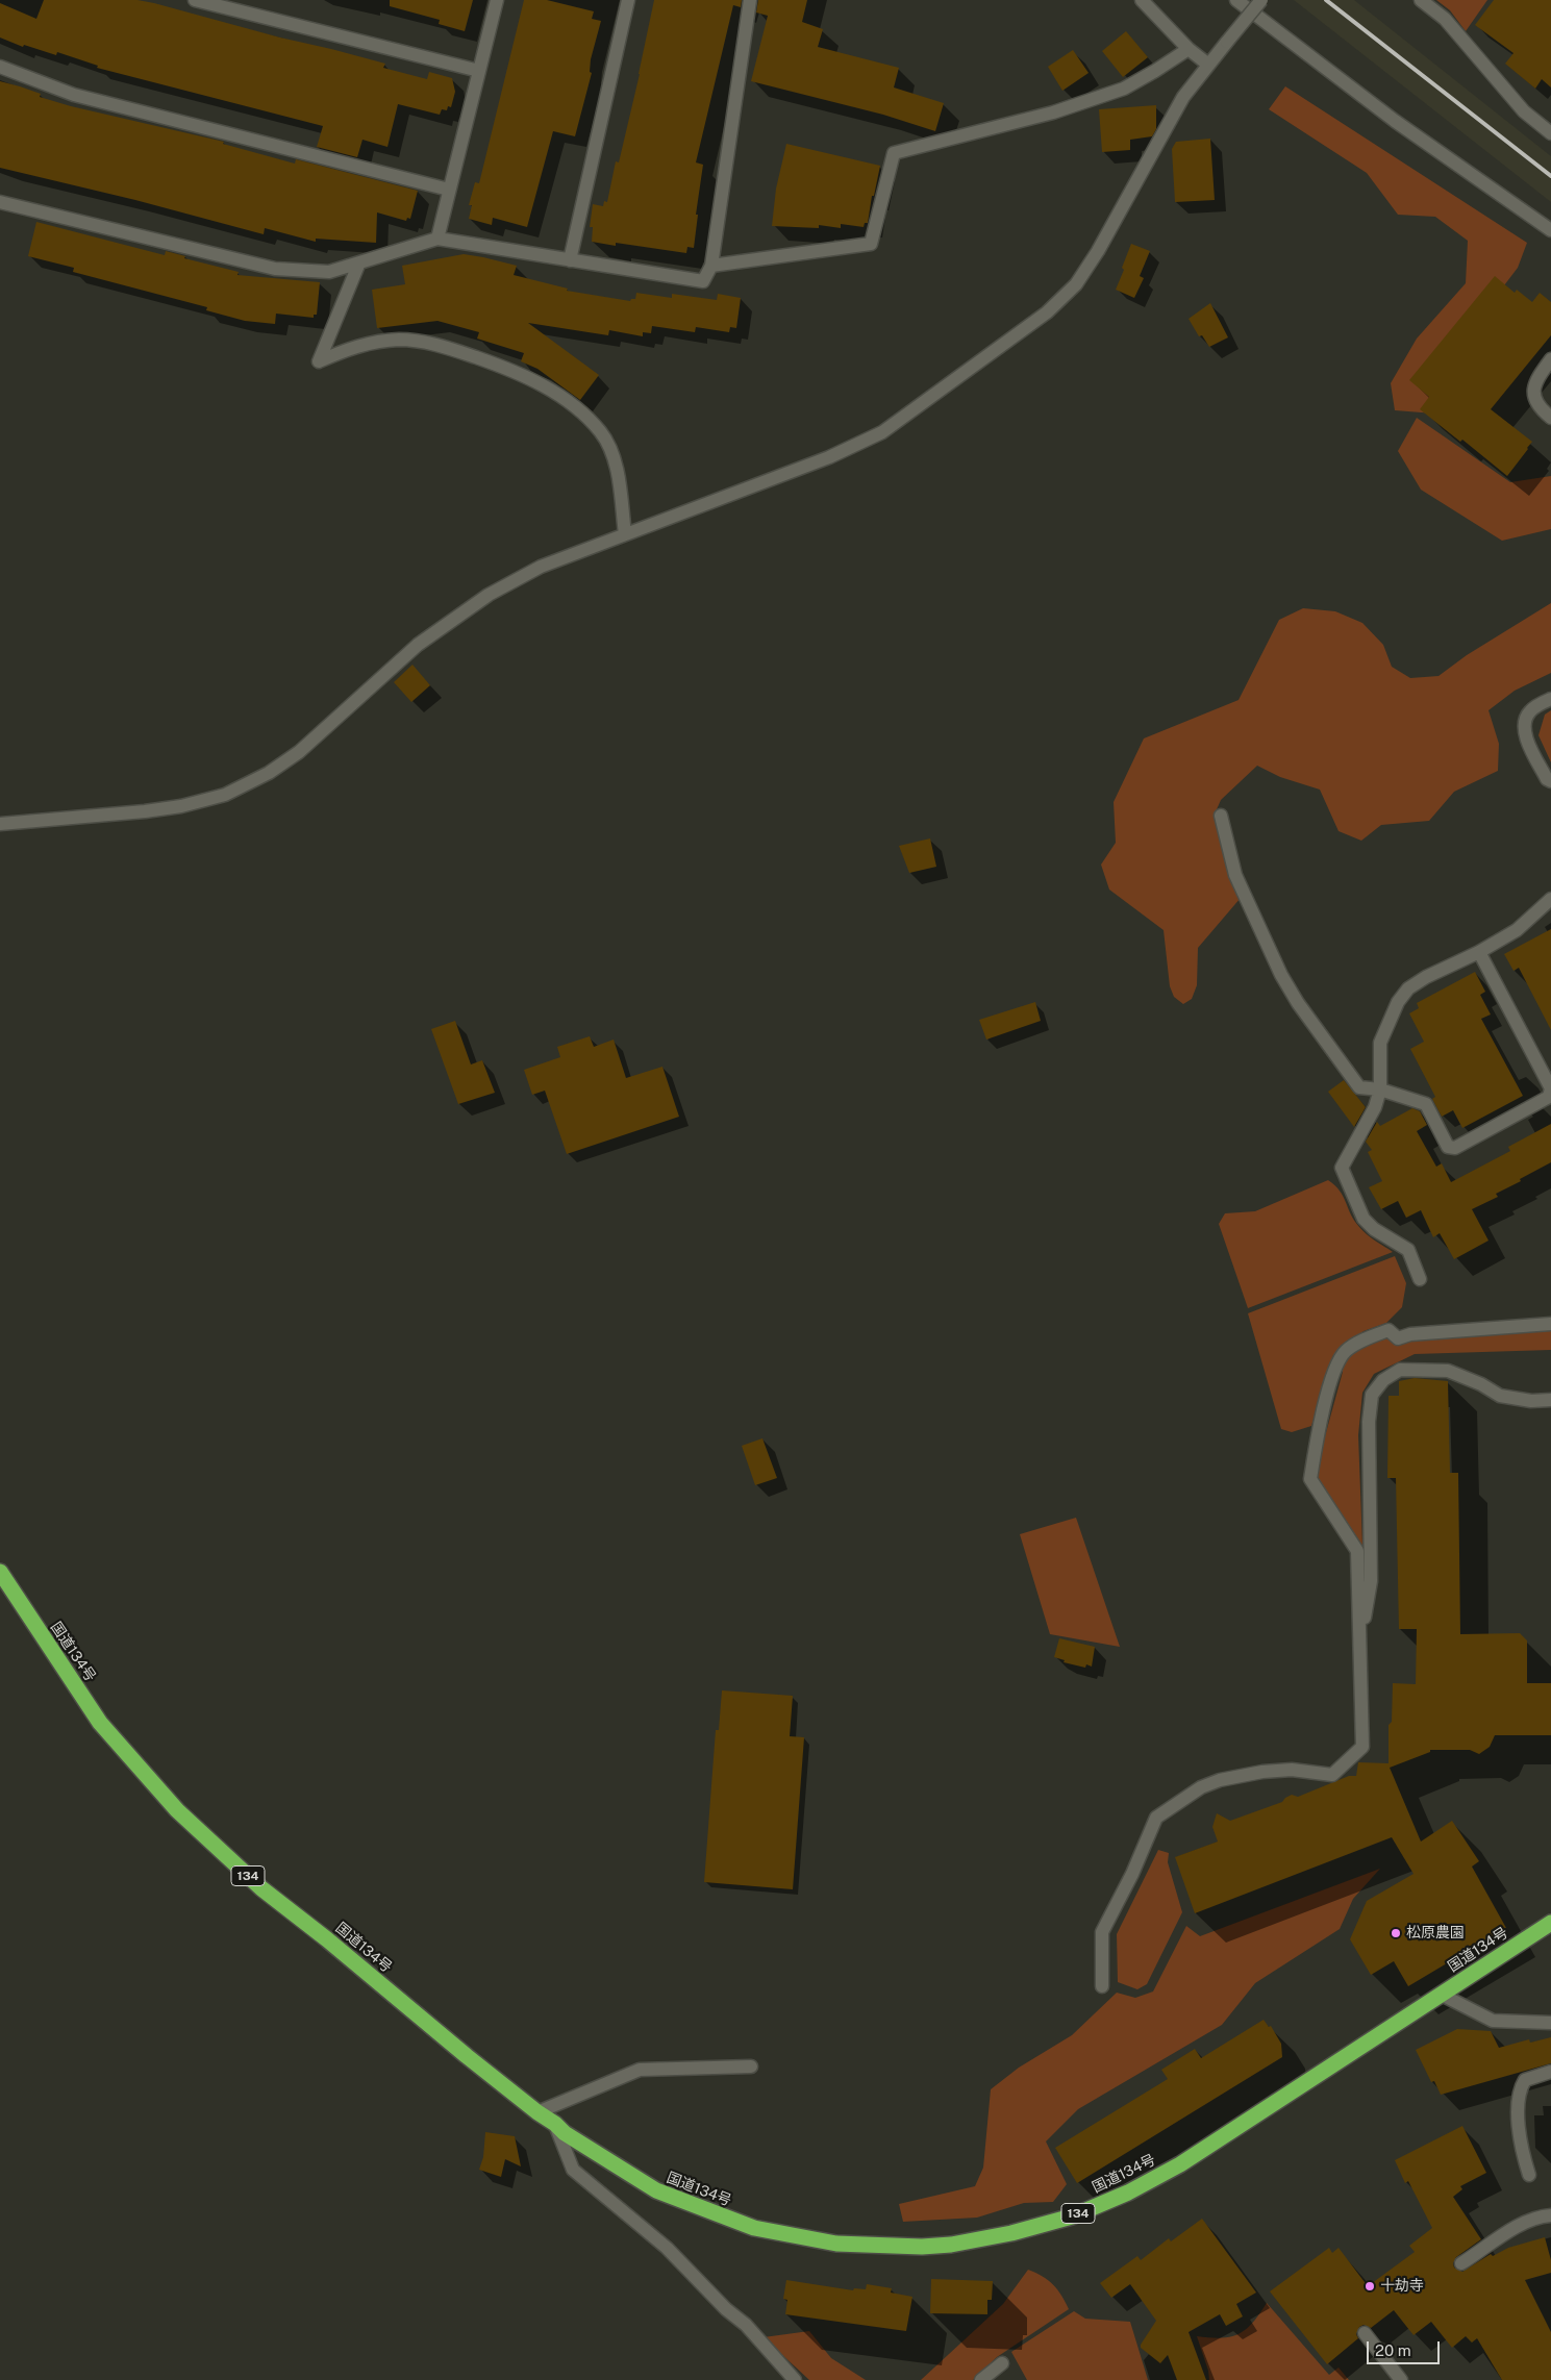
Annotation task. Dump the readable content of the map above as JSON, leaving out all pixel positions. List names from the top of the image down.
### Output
{
  "streets": {
    "highway": ["国道134号", "134"]
  },
  "places": ["松原農園", "十劫寺"],
  "scale_bar": "20 m"
}
